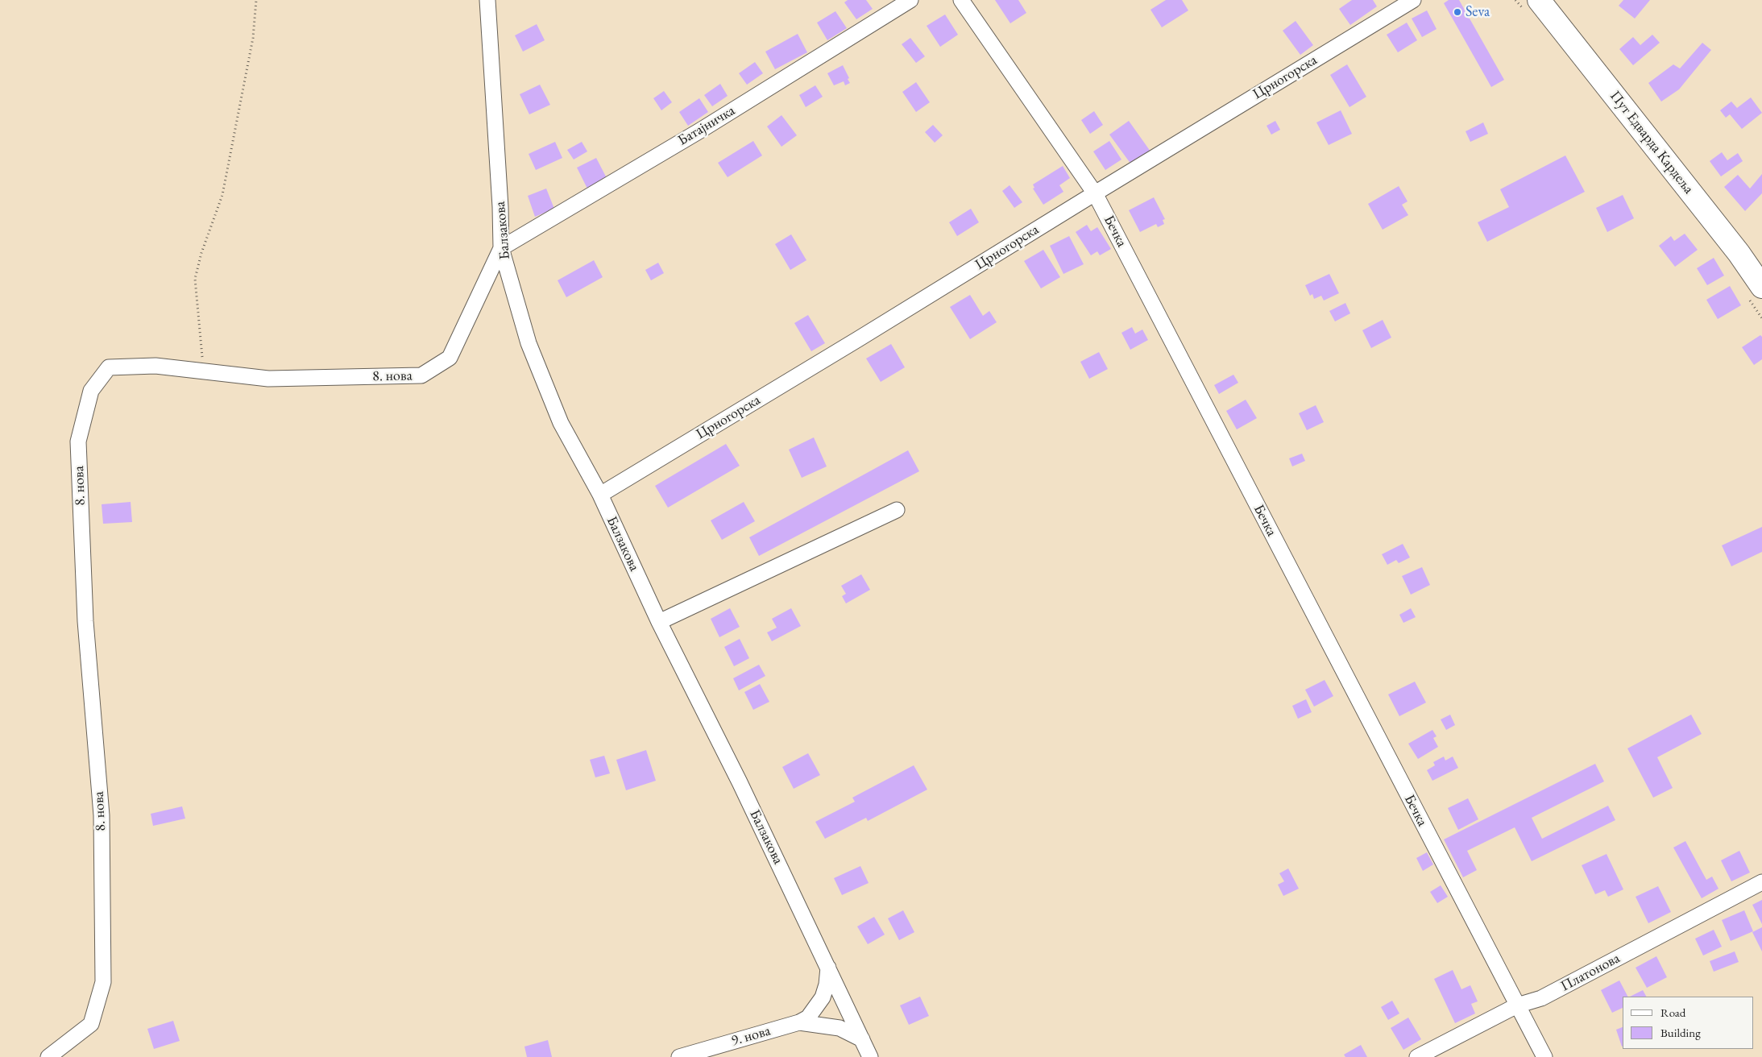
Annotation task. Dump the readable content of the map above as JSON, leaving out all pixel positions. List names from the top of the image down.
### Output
{
  "streets": {
    "main road": ["Пут Едварда Кардеља"],
    "street": [
      "Црногорска",
      "Батајничка",
      "Балзакова",
      "Бечка",
      "8. нова",
      "Платонова",
      "9. нова"
    ]
  },
  "crossings": [
    ["Црногорска", "Балзакова"],
    ["Црногорска", "Бечка"],
    ["Батајничка", "Балзакова"],
    ["Батајничка", "8. нова"],
    ["Балзакова", "8. нова"],
    ["Балзакова", "9. нова"],
    ["Бечка", "Платонова"]
  ],
  "places": ["Seva"],
  "legend": ["Road", "Building"]
}
